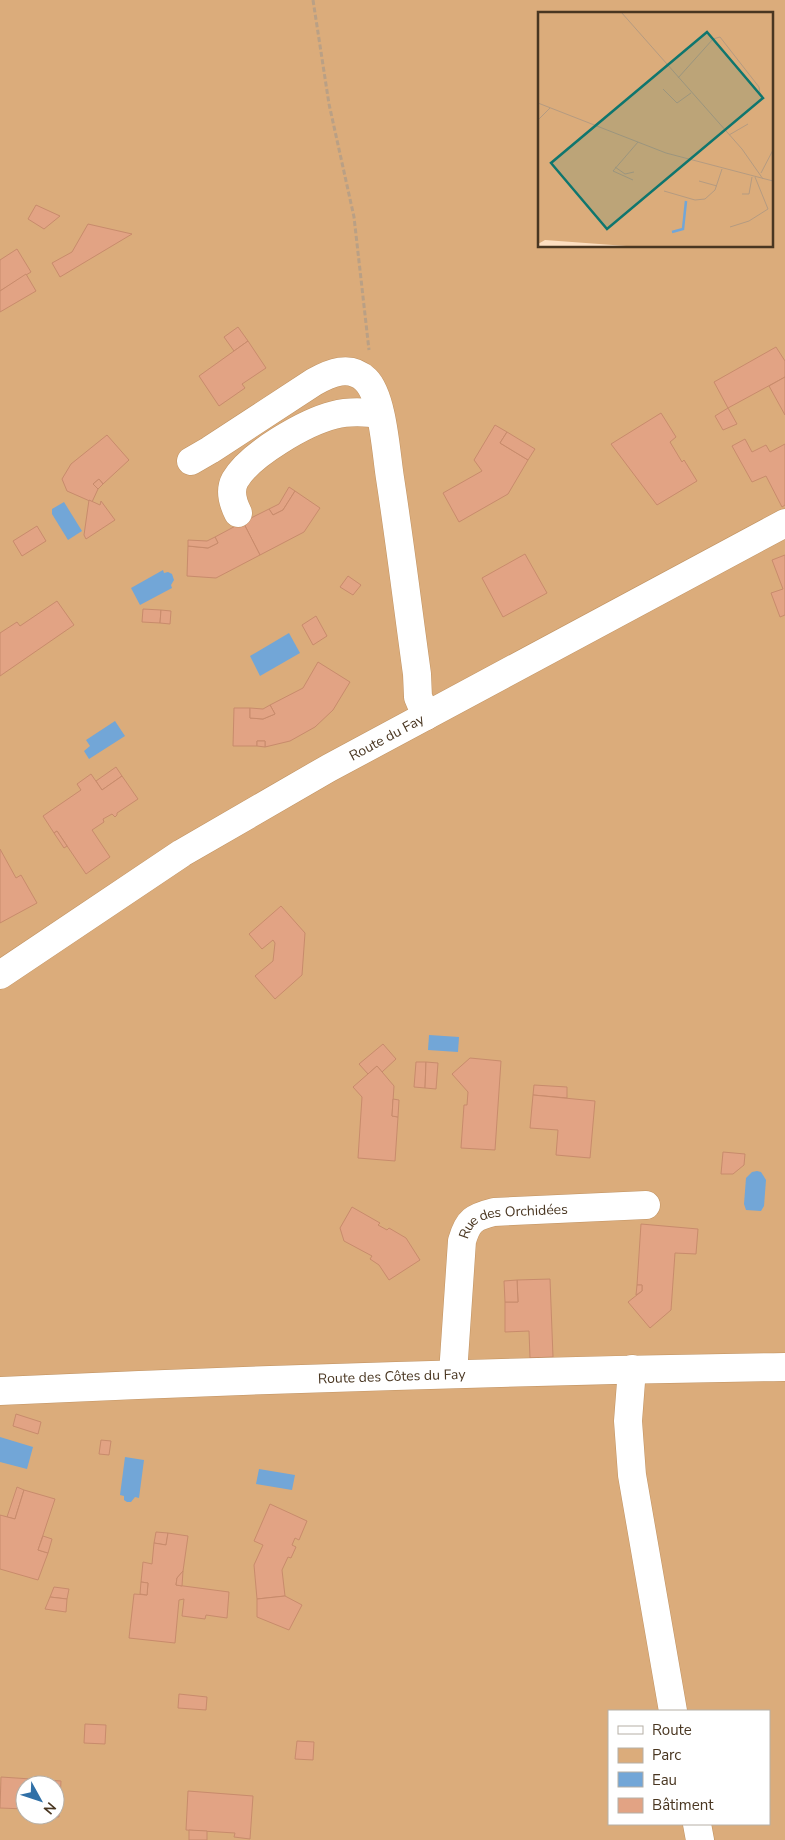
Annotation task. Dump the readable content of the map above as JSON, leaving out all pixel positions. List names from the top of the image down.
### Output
{
  "streets": {
    "street": ["Route du Fay", "Rue des Orchidées", "Route des Côtes du Fay"]
  },
  "crossings": [
    ["Rue des Orchidées", "Route des Côtes du Fay"]
  ],
  "legend": [
    "Route",
    "Parc",
    "Eau",
    "Bâtiment"
  ],
  "north": "bottom right"
}
